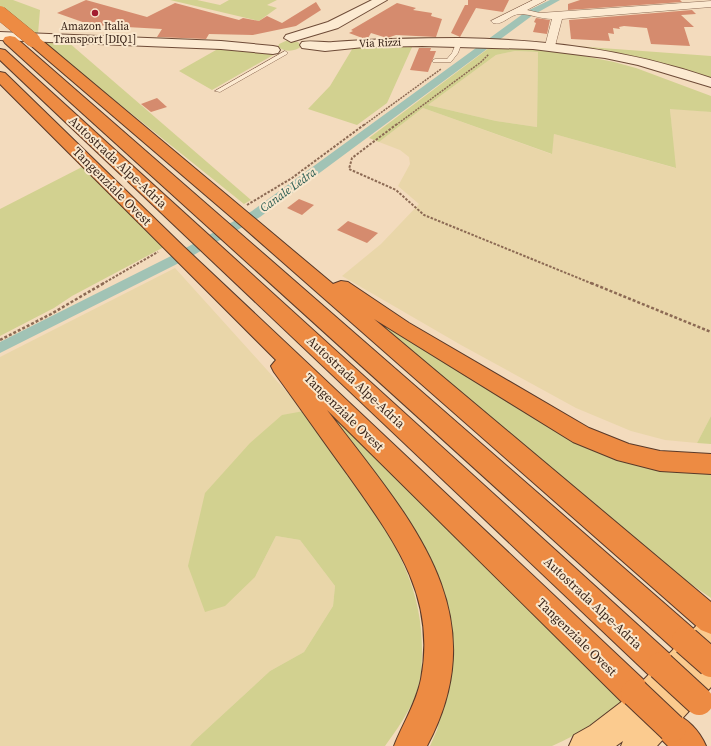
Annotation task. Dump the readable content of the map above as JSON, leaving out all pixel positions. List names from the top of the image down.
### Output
{
  "streets": {
    "highway": ["Autostrada Alpe-Adria", "Tangenziale Ovest"],
    "main road": ["Via Rizzi"]
  },
  "water": ["Canale Ledra"],
  "places": ["Amazon Italia Transport [DIQ1]"]
}
